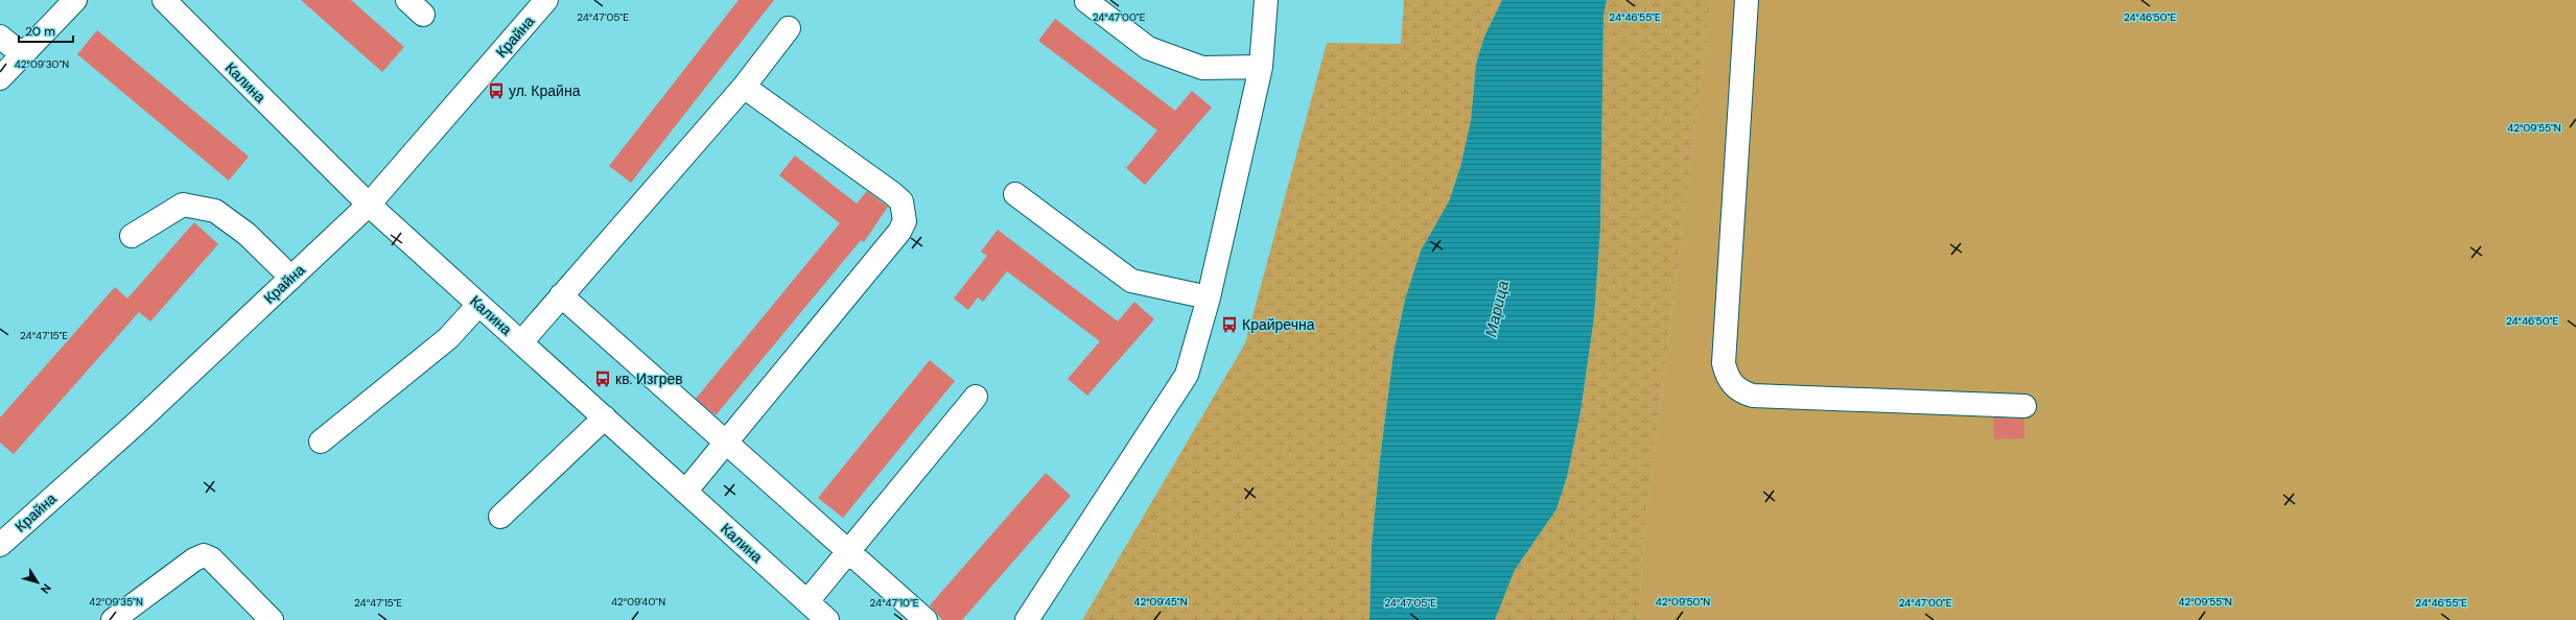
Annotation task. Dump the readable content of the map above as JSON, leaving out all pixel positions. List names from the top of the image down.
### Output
{
  "streets": {
    "street": ["Крайна", "Калина"]
  },
  "crossings": [
    ["Крайна", "Калина"]
  ],
  "water": ["Марица"],
  "places": {
    "bus stop": ["ул. Крайна", "Крайречна", "кв. Изгрев"]
  },
  "scale_bar": "20 m",
  "north": "bottom right",
  "coordinates": [
    "24°47'00\"E",
    "24°46'55\"E",
    "24°47'05\"E",
    "24°46'50\"E",
    "42°09'30\"N",
    "42°09'55\"N",
    "24°47'15\"E",
    "42°09'35\"N",
    "42°09'40\"N",
    "42°09'45\"N",
    "42°09'50\"N",
    "24°47'10\"E"
  ]
}
